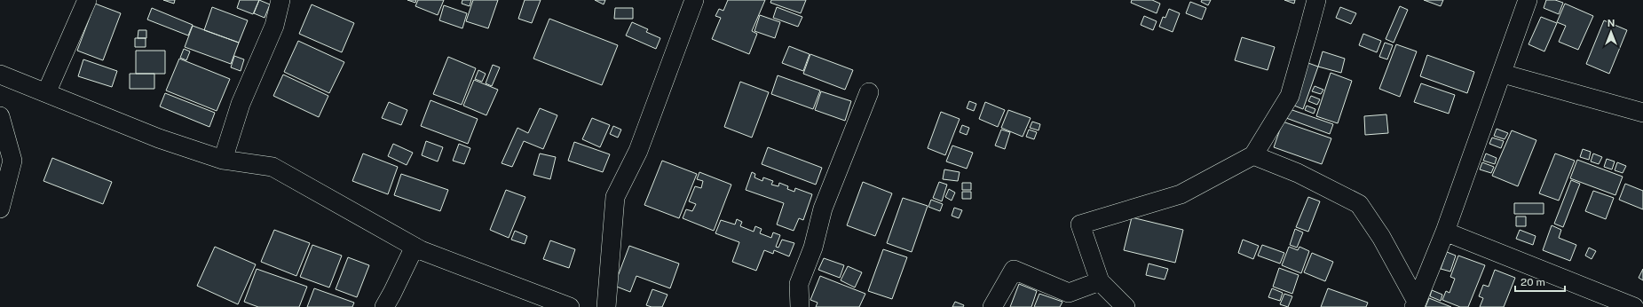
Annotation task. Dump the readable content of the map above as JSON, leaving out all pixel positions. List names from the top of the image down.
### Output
{
  "scale_bar": "20 m",
  "north": "top"
}
